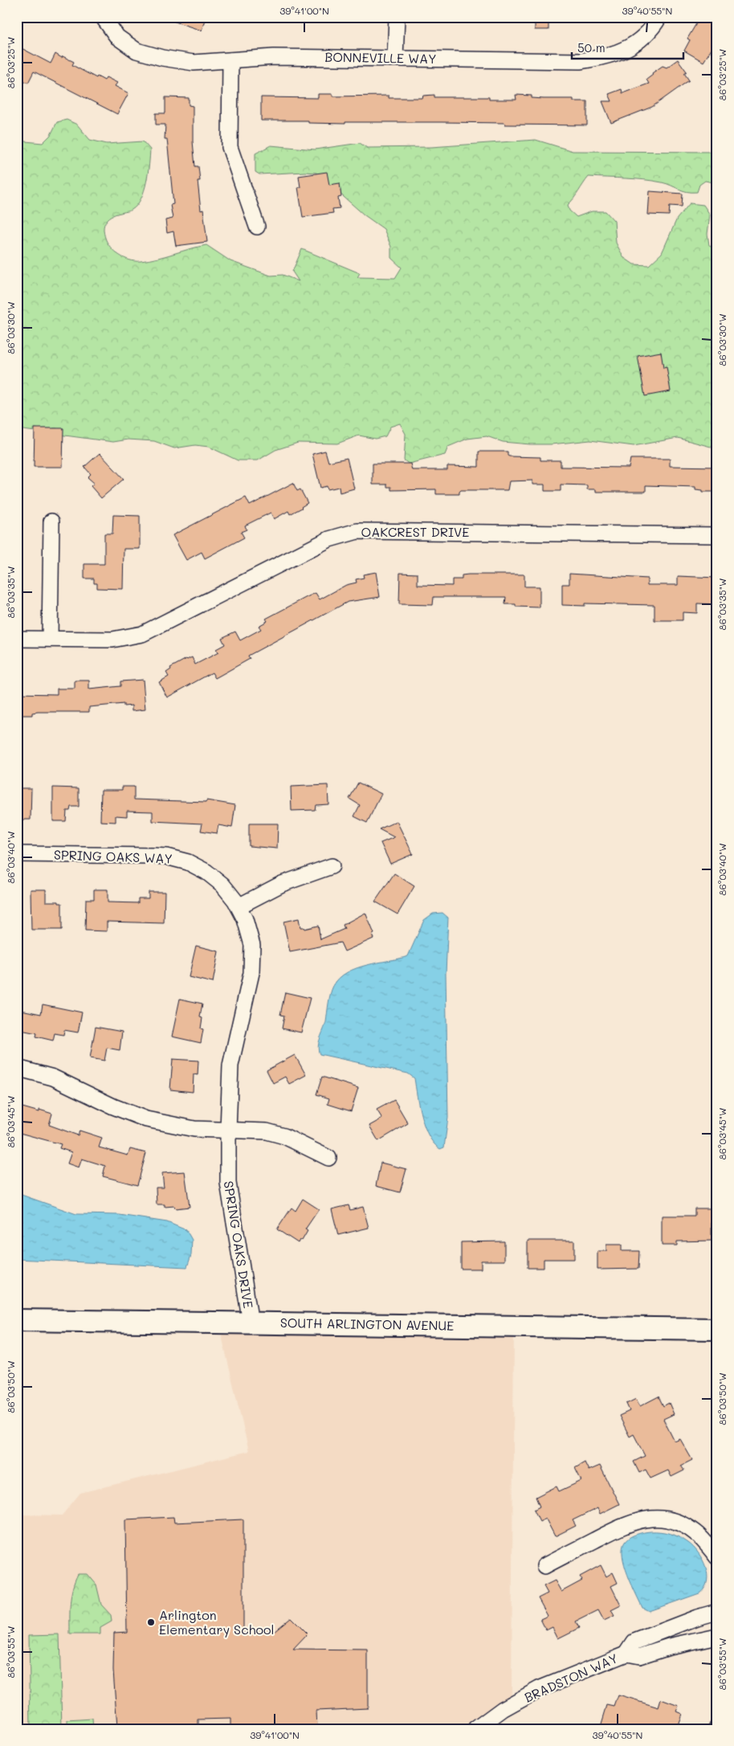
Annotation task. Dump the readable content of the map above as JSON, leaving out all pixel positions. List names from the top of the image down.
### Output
{
  "streets": {
    "main road": ["SOUTH ARLINGTON AVENUE"],
    "street": [
      "BONNEVILLE WAY",
      "OAKCREST DRIVE",
      "SPRING OAKS WAY",
      "SPRING OAKS DRIVE",
      "BRADSTON WAY"
    ]
  },
  "crossings": [
    ["SPRING OAKS WAY", "SPRING OAKS DRIVE"],
    ["SPRING OAKS DRIVE", "SOUTH ARLINGTON AVENUE"]
  ],
  "places": ["Arlington Elementary School"],
  "scale_bar": "50 m",
  "coordinates": [
    "39°41'00\"N",
    "39°40'55\"N",
    "86°03'25\"W",
    "86°03'30\"W",
    "86°03'35\"W",
    "86°03'40\"W",
    "86°03'45\"W",
    "86°03'50\"W",
    "86°03'55\"W"
  ]
}
